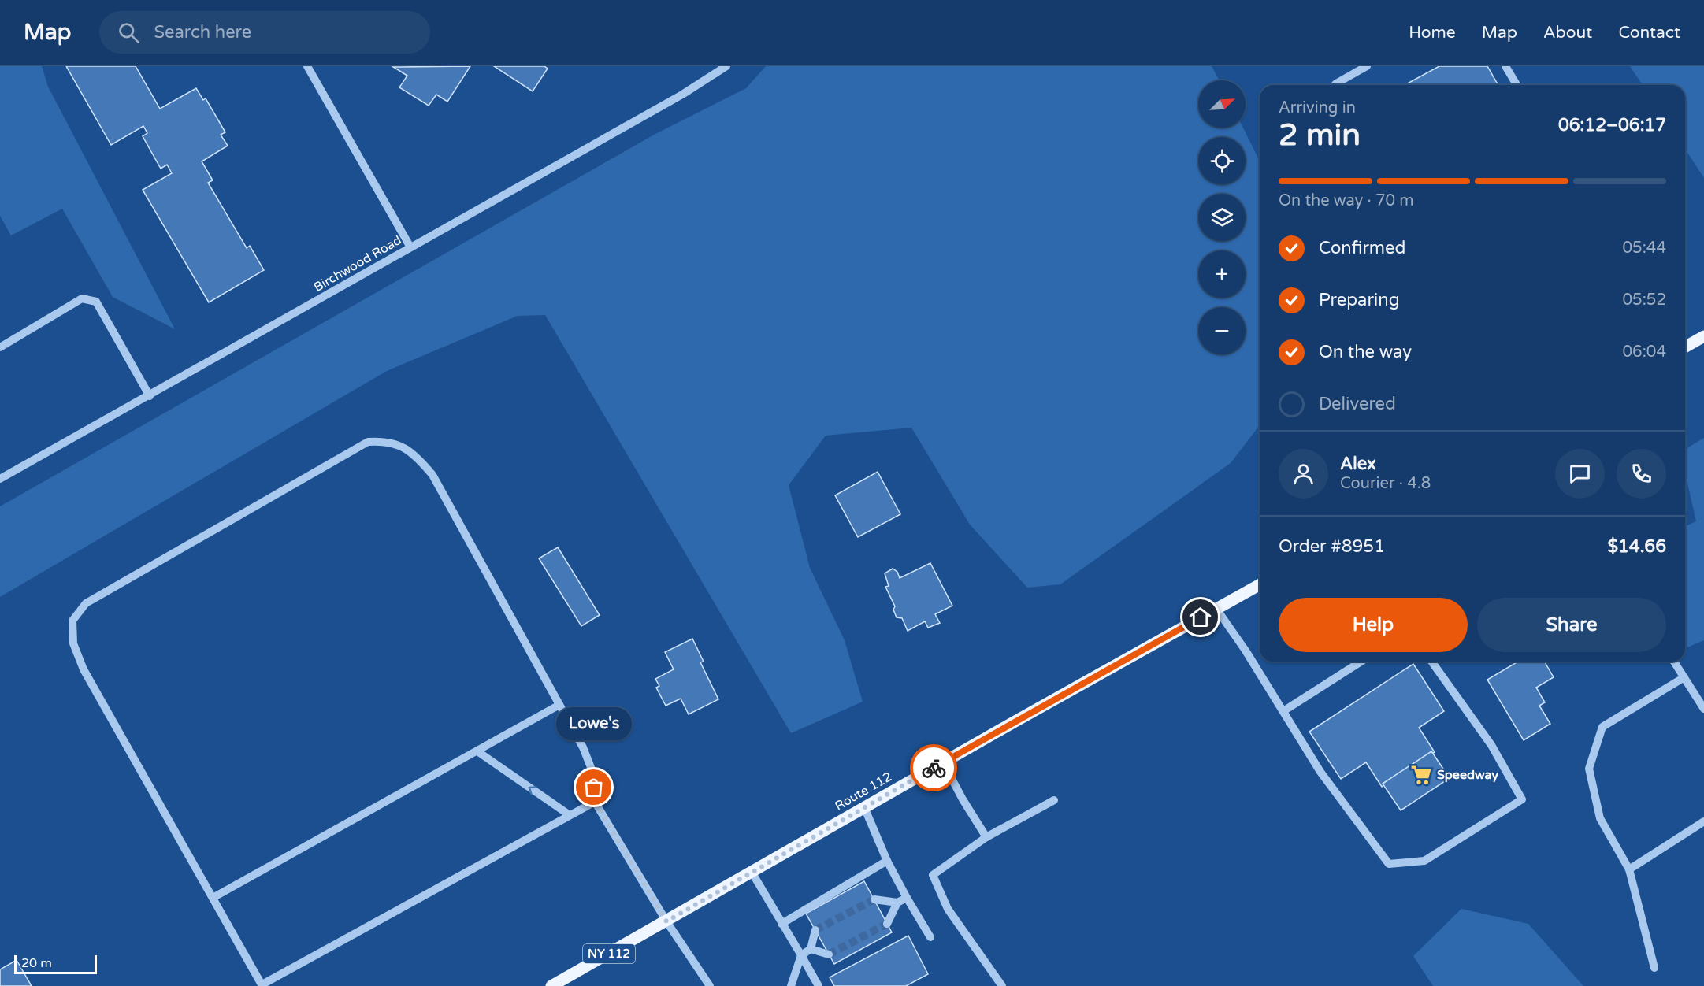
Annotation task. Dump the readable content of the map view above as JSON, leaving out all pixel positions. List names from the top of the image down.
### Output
{
  "streets": {
    "main road": ["Route 112", "NY 112"],
    "street": ["Birchwood Road"]
  },
  "places": {
    "supermarket": ["Speedway"],
    "other": ["Lowe's"]
  },
  "scale_bar": "20 m",
  "north": "top right",
  "page": {
    "header": "Map",
    "search": "Search here",
    "nav": [
      "Home",
      "Map",
      "About",
      "Contact"
    ],
    "map_buttons": ["+", "−"],
    "heading": ["2 min", "Arriving in", "06:12–06:17"],
    "panel": [
      "Alex",
      "Courier · 4.8",
      "Order #8951",
      "$14.66"
    ],
    "bar": "On the way · 70 m",
    "list": [
      ["Confirmed", "05:44"],
      ["Preparing", "05:52"],
      ["On the way", "06:04"],
      "Delivered"
    ],
    "buttons": ["Help", "Share"],
    "bubble": "Lowe's",
    "scale": "20 m"
  }
}
